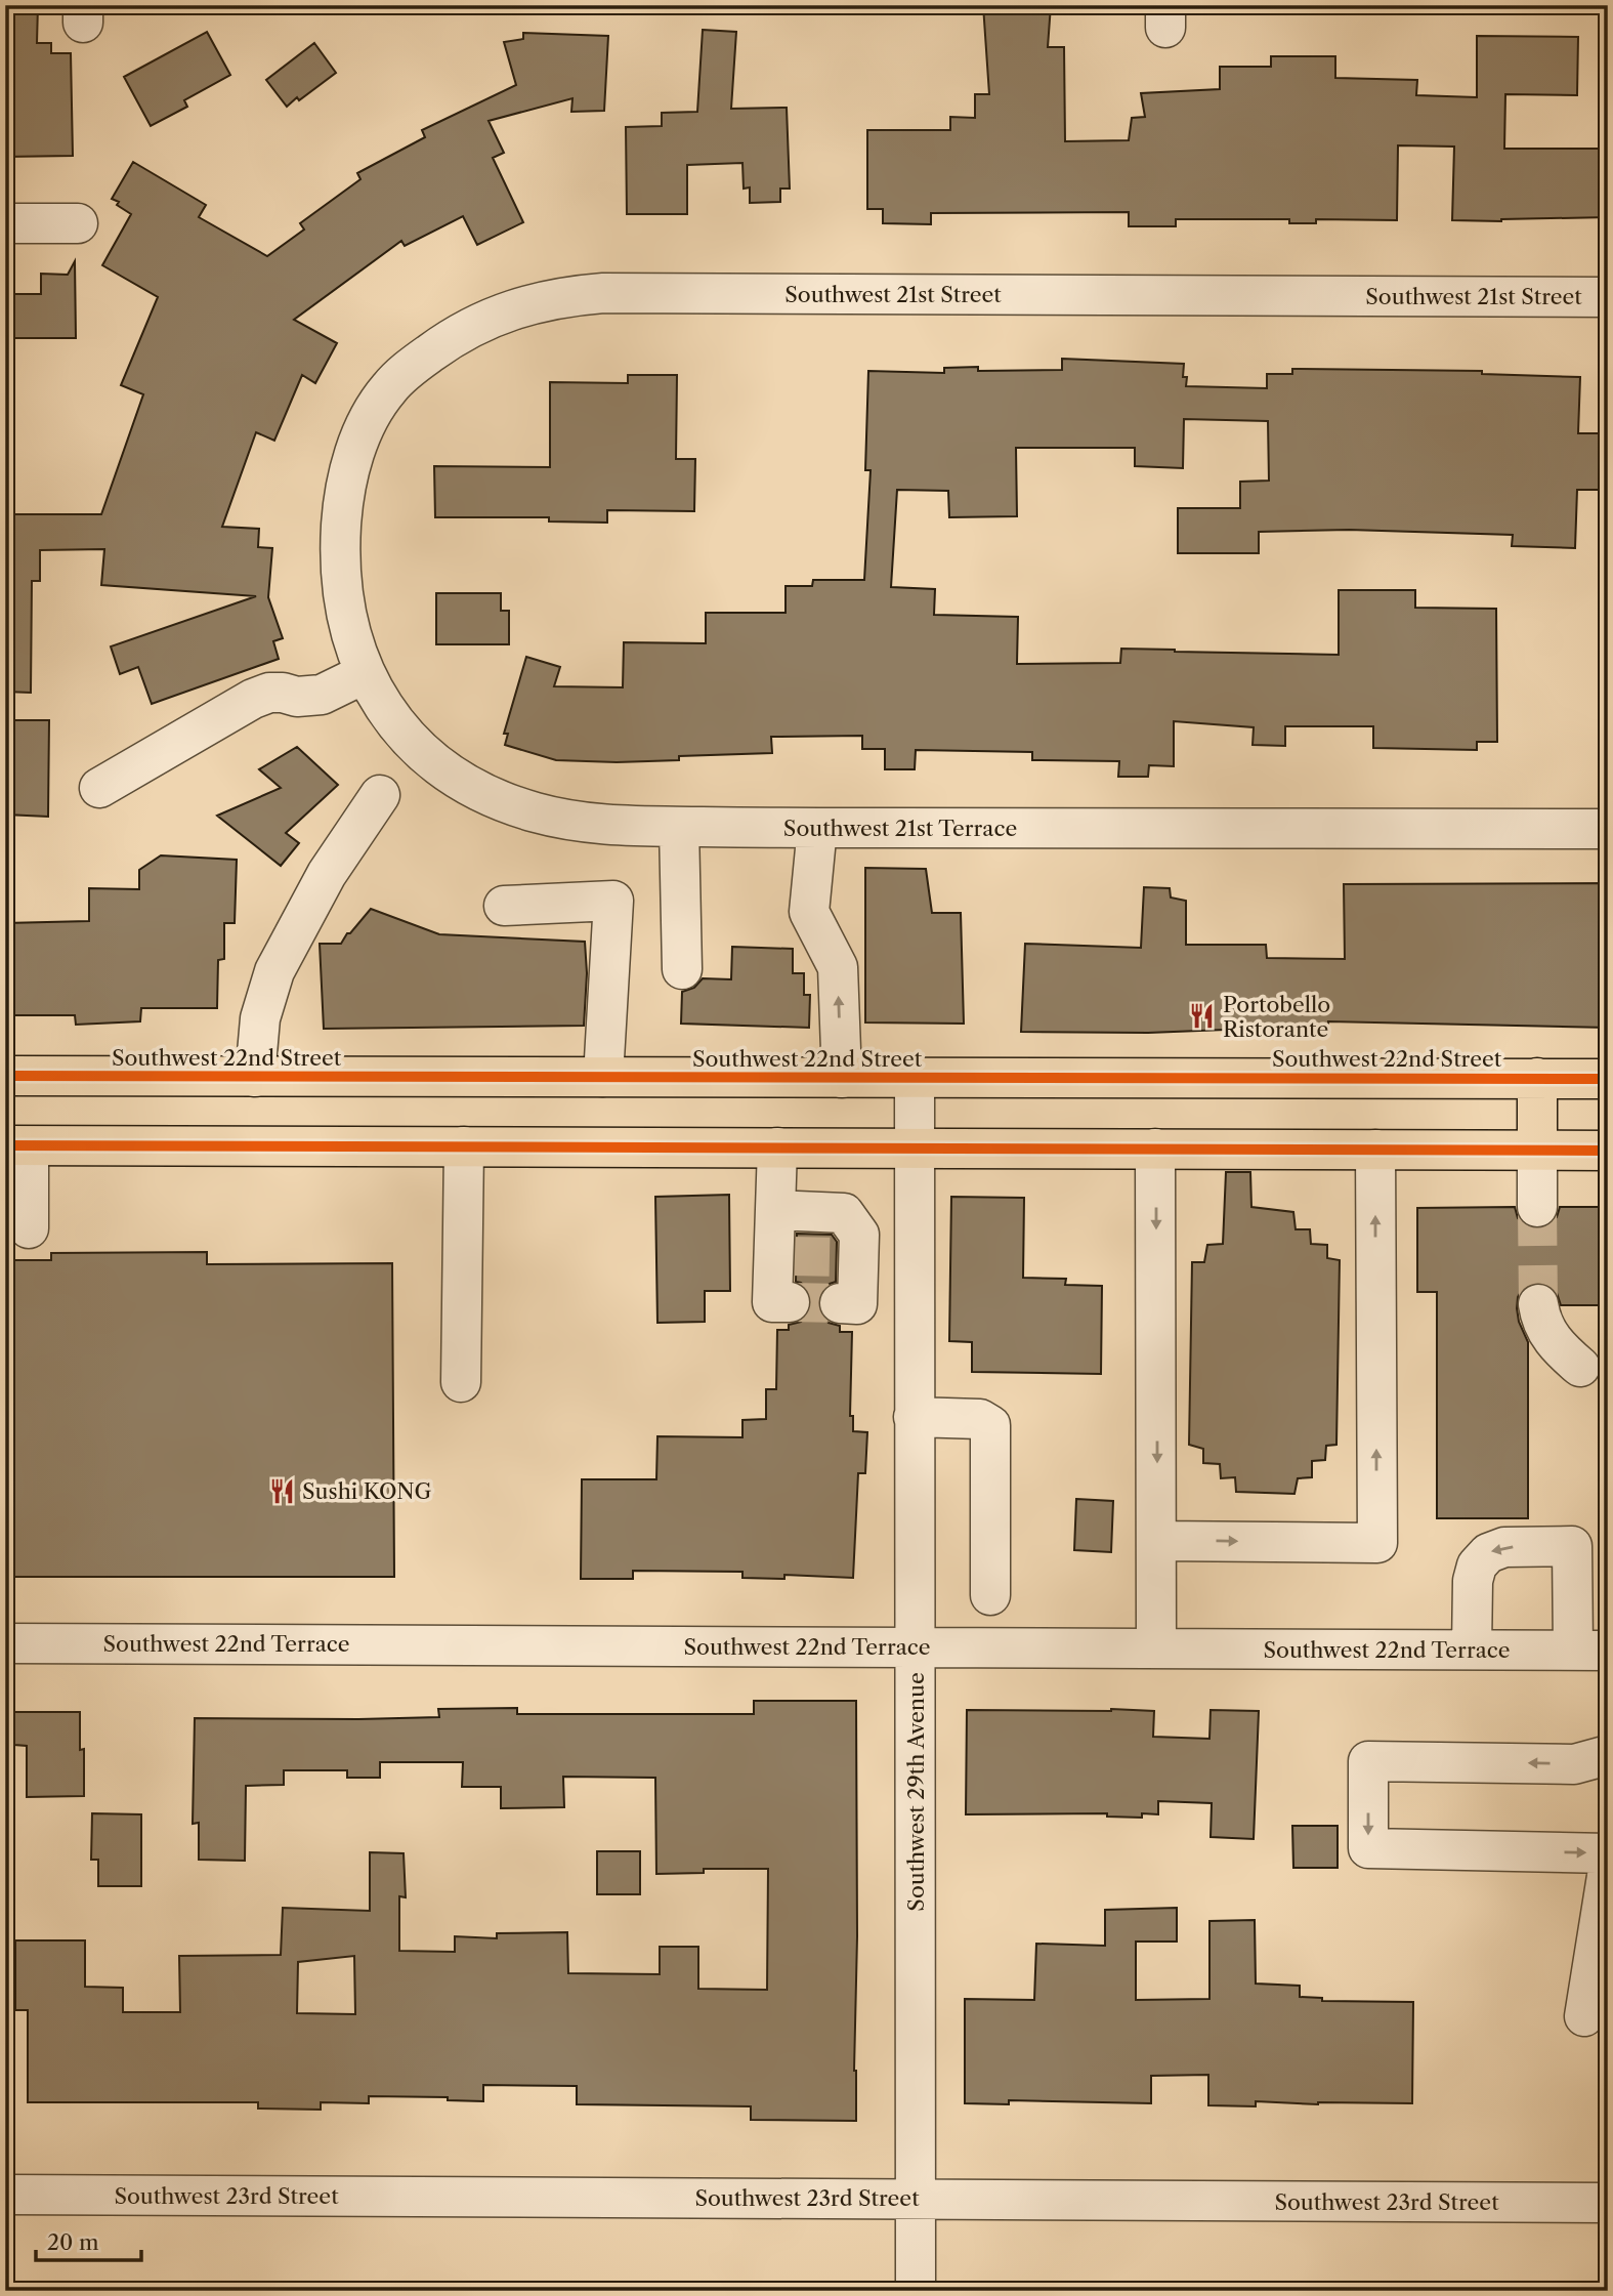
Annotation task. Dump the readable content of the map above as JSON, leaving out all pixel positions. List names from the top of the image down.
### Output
{
  "streets": {
    "main road": ["Southwest 22nd Street"],
    "street": [
      "Southwest 21st Street",
      "Southwest 21st Terrace",
      "Southwest 22nd Terrace",
      "Southwest 29th Avenue",
      "Southwest 23rd Street"
    ]
  },
  "crossings": [
    ["Southwest 21st Street", "Southwest 21st Terrace"],
    ["Southwest 22nd Street", "Southwest 29th Avenue"],
    ["Southwest 22nd Terrace", "Southwest 29th Avenue"],
    ["Southwest 29th Avenue", "Southwest 23rd Street"]
  ],
  "places": {
    "restaurant": ["Portobello Ristorante", "Sushi KONG"]
  },
  "scale_bar": "20 m"
}
